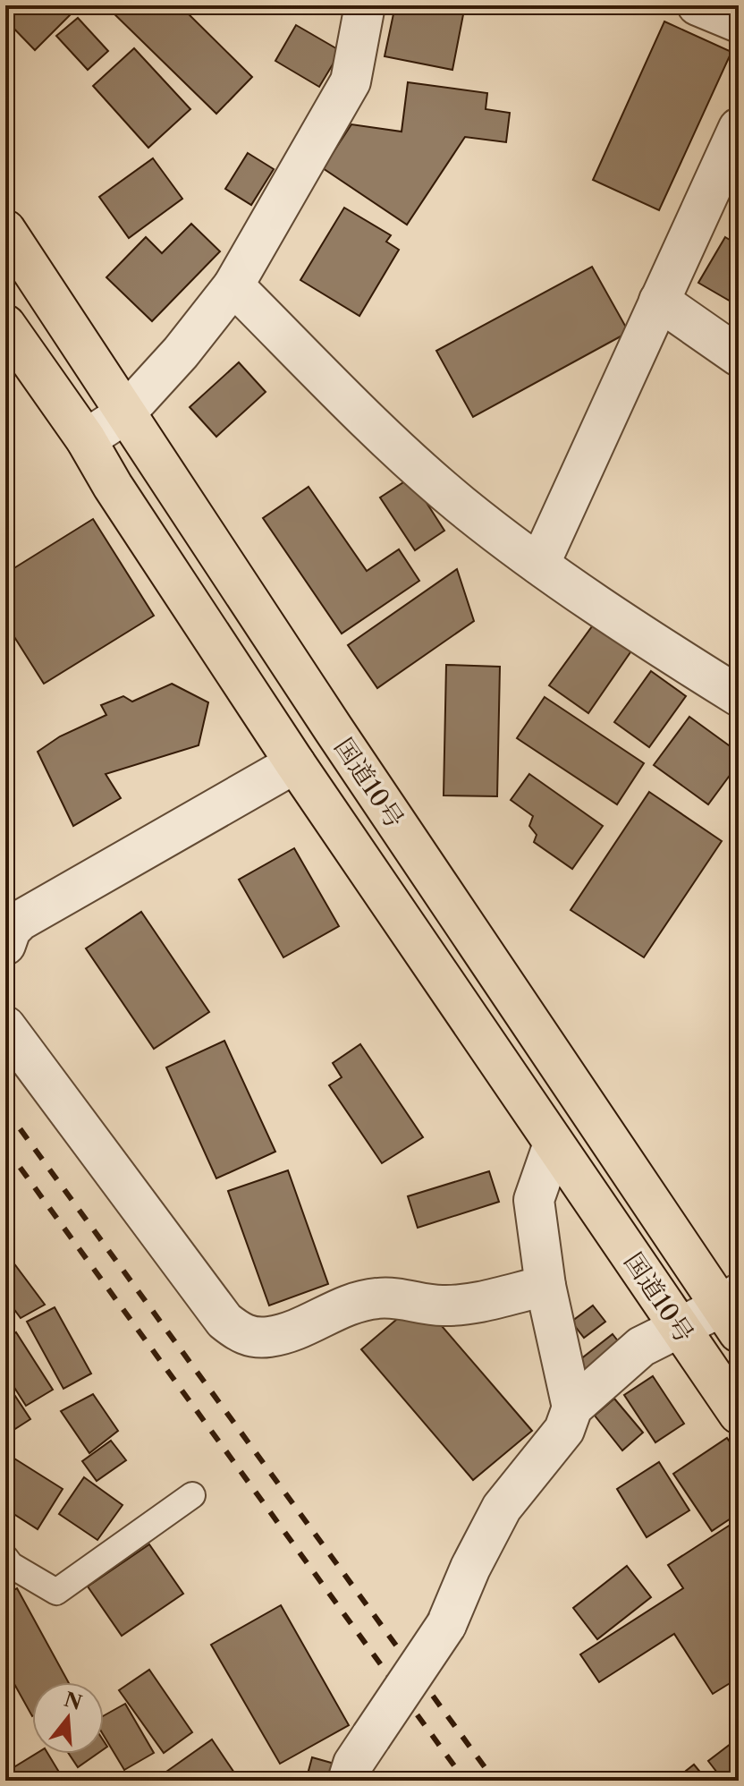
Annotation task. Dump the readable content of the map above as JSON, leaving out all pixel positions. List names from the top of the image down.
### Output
{
  "streets": {
    "highway": ["国道10号"]
  },
  "north": "top"
}
